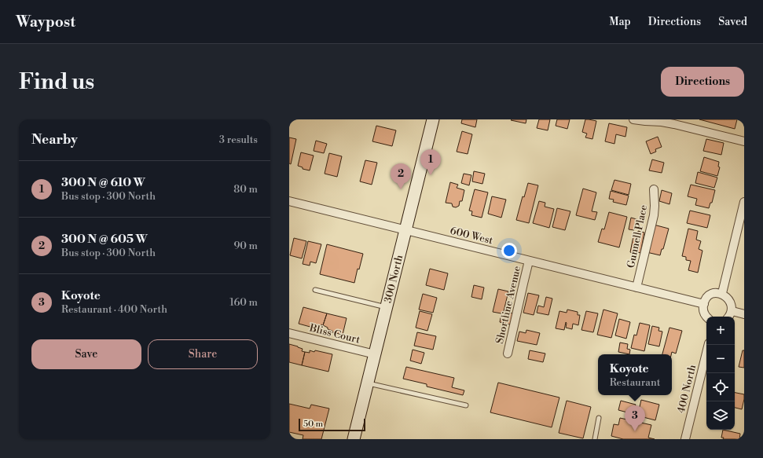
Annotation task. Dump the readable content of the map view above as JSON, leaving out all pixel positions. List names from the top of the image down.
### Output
{
  "streets": {
    "street": [
      "600 West",
      "Gunnell Place",
      "300 North",
      "Shortline Avenue",
      "Bliss Court",
      "400 North"
    ]
  },
  "crossings": [
    ["600 West", "Gunnell Place"],
    ["600 West", "300 North"],
    ["600 West", "Shortline Avenue"],
    ["300 North", "Bliss Court"]
  ],
  "scale_bar": "50 m",
  "page": {
    "header": "Waypost",
    "nav": ["Map", "Directions", "Saved"],
    "buttons": [
      "Directions",
      ["Save", "Share"]
    ],
    "title": "Find us",
    "heading": ["Nearby", "3 results"],
    "pins": ["1", "2", "3"],
    "list": [
      {
        "mark": "1",
        "name": "300 N @ 610 W",
        "note": "Bus stop · 300 North",
        "value": "80 m"
      },
      {
        "mark": "2",
        "name": "300 N @ 605 W",
        "note": "Bus stop · 300 North",
        "value": "90 m"
      },
      {
        "mark": "3",
        "name": "Koyote",
        "note": "Restaurant · 400 North",
        "value": "160 m"
      }
    ],
    "map_buttons": ["+", "−"],
    "popup": ["Koyote", "Restaurant"],
    "scale": "50 m"
  }
}
